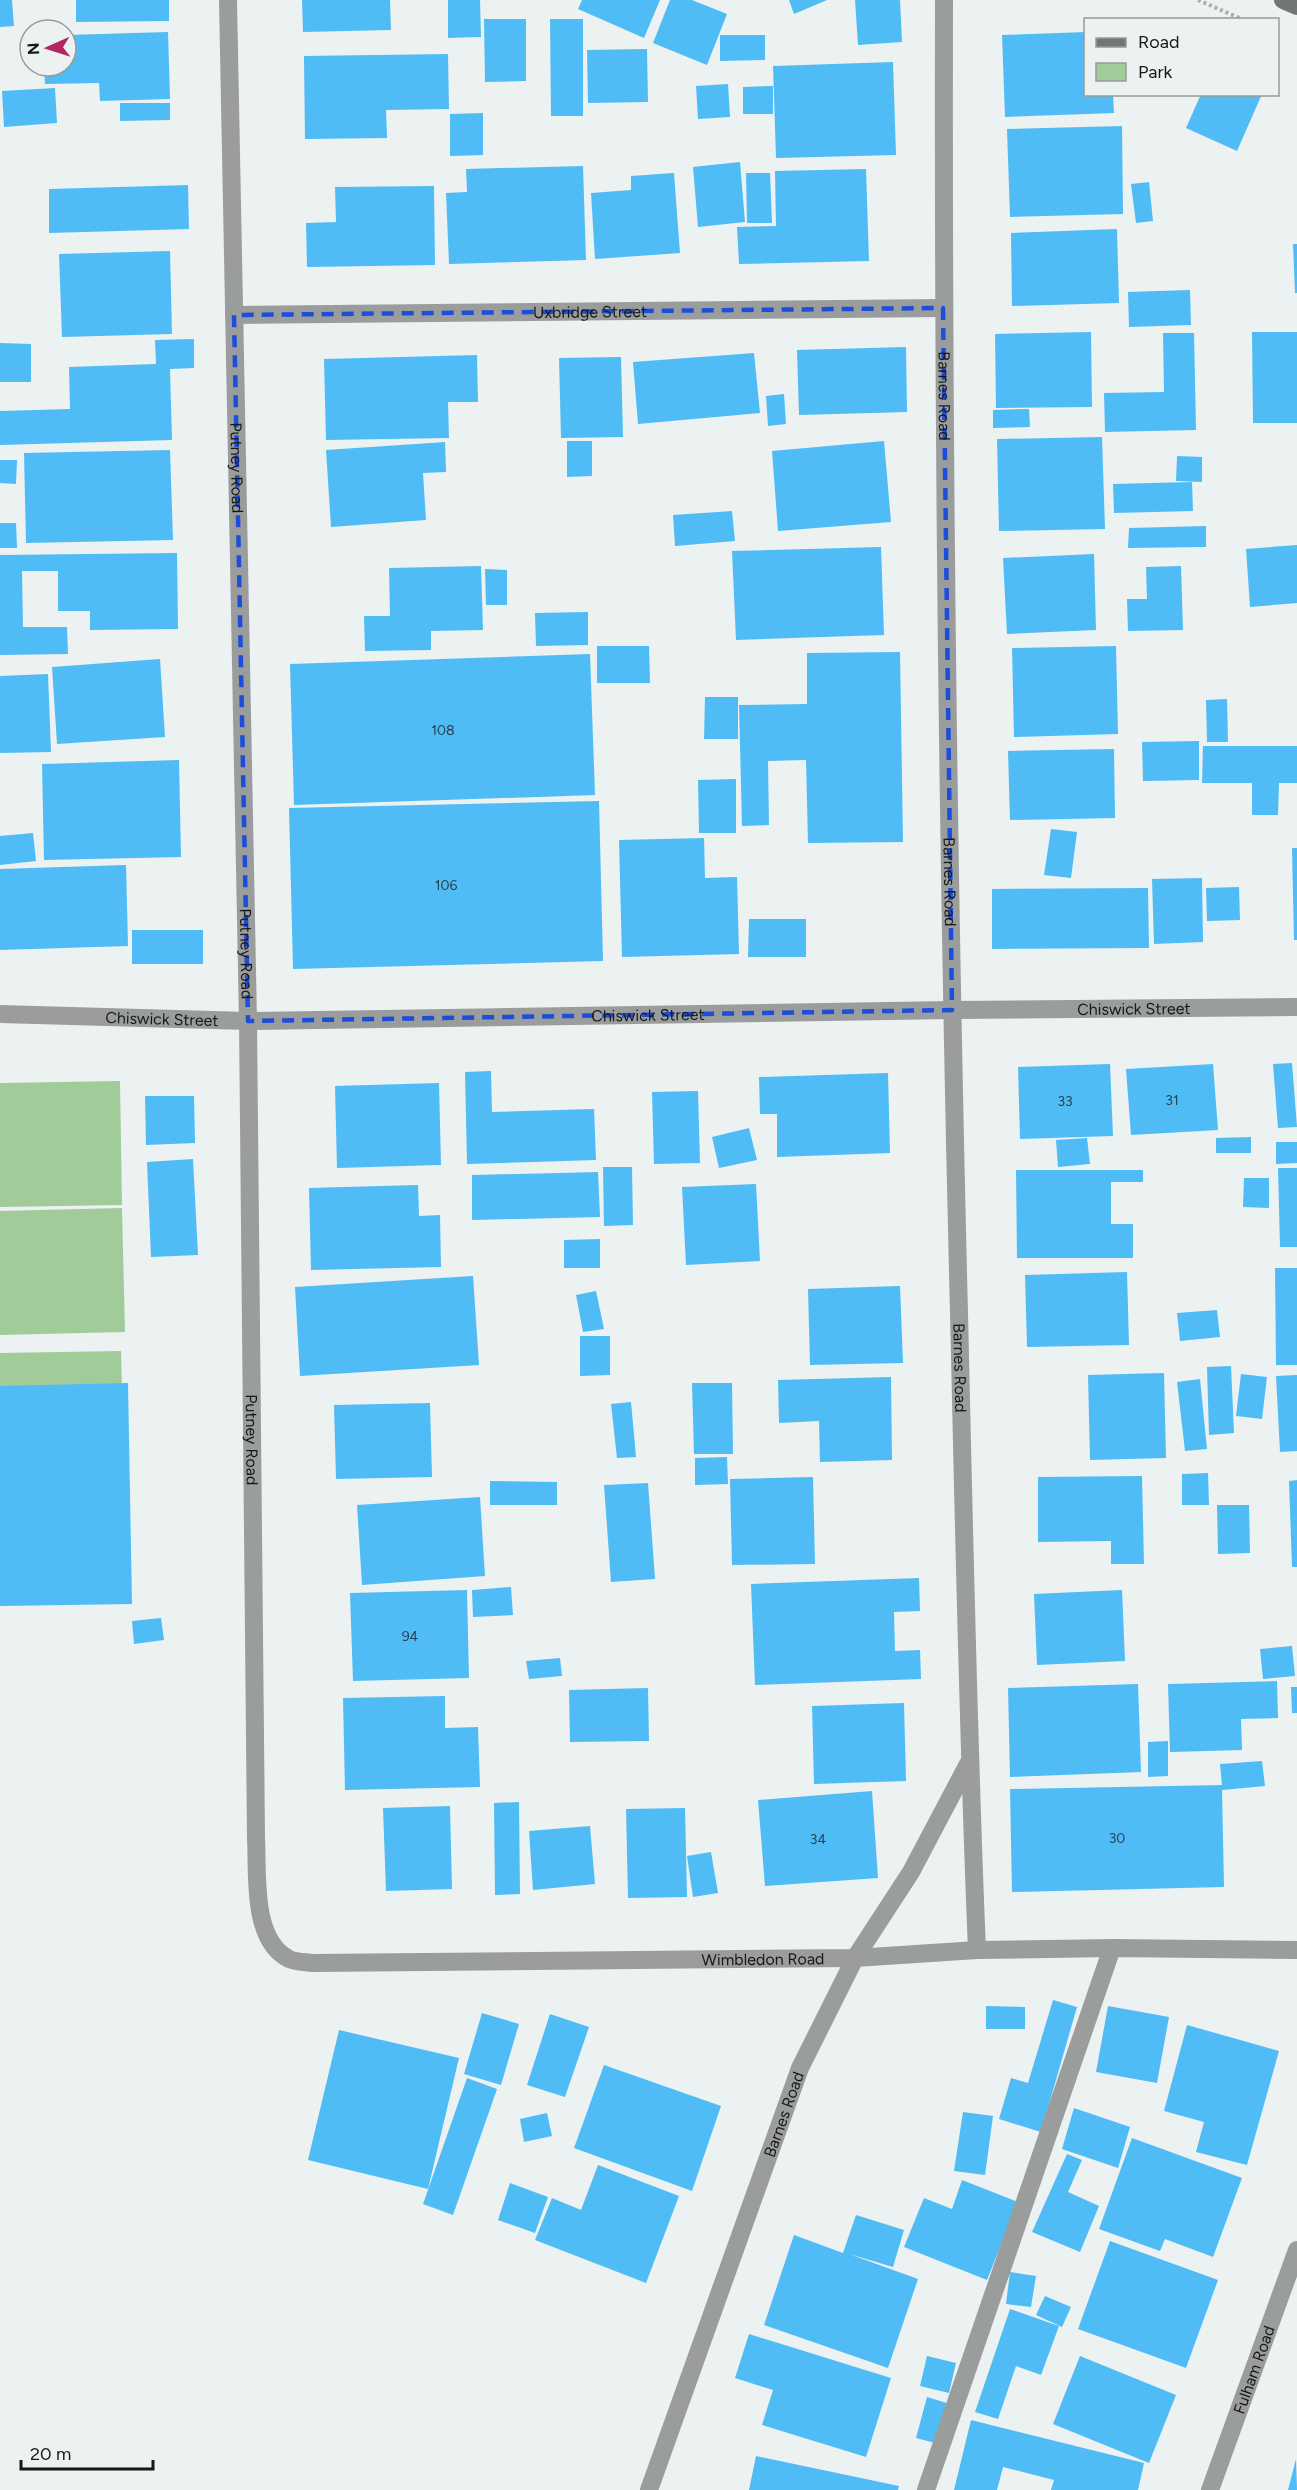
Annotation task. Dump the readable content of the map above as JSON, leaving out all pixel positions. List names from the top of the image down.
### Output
{
  "streets": {
    "street": [
      "Uxbridge Street",
      "Barnes Road",
      "Putney Road",
      "Chiswick Street",
      "Wimbledon Road",
      "Fulham Road"
    ]
  },
  "crossings": [
    ["Uxbridge Street", "Barnes Road"],
    ["Uxbridge Street", "Putney Road"],
    ["Barnes Road", "Chiswick Street"],
    ["Barnes Road", "Wimbledon Road"],
    ["Putney Road", "Chiswick Street"],
    ["Putney Road", "Wimbledon Road"]
  ],
  "house_numbers": [
    "108",
    "106",
    "31",
    "33",
    "94",
    "30",
    "34"
  ],
  "legend": ["Road", "Park"],
  "scale_bar": "20 m",
  "north": "left"
}
